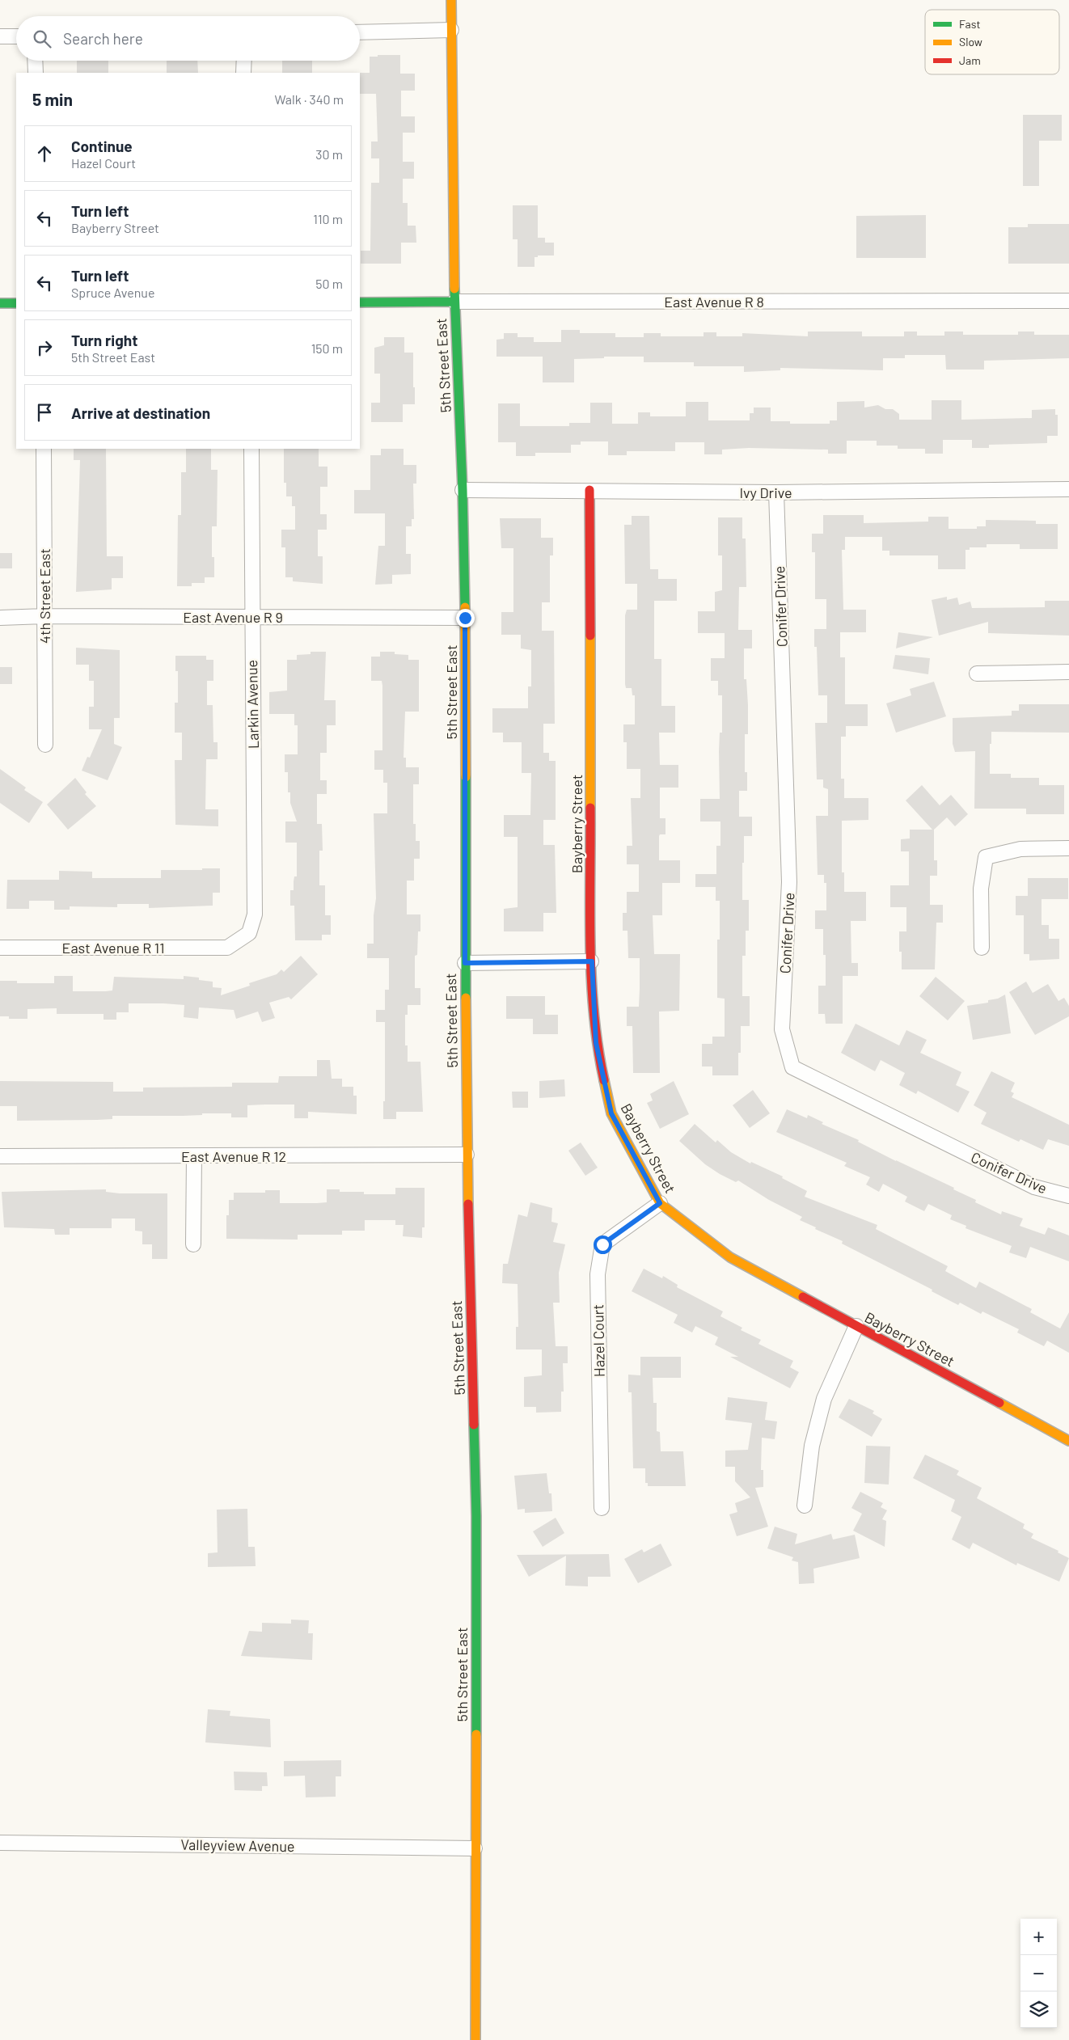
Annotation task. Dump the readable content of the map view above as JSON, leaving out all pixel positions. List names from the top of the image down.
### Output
{
  "streets": {
    "street": [
      "East Avenue R 8",
      "5th Street East",
      "Ivy Drive",
      "4th Street East",
      "Conifer Drive",
      "East Avenue R 9",
      "Larkin Avenue",
      "Bayberry Street",
      "East Avenue R 11",
      "East Avenue R 12",
      "Hazel Court",
      "Valleyview Avenue"
    ]
  },
  "crossings": [
    ["East Avenue R 8", "5th Street East"],
    ["5th Street East", "Ivy Drive"],
    ["5th Street East", "East Avenue R 9"],
    ["5th Street East", "East Avenue R 12"],
    ["5th Street East", "Valleyview Avenue"],
    ["Ivy Drive", "Conifer Drive"],
    ["Ivy Drive", "Bayberry Street"],
    ["4th Street East", "East Avenue R 9"],
    ["East Avenue R 9", "Larkin Avenue"],
    ["Larkin Avenue", "East Avenue R 11"],
    ["Bayberry Street", "Hazel Court"]
  ],
  "legend": ["Fast", "Slow", "Jam"],
  "page": {
    "search": "Search here",
    "heading": ["5 min", "Walk · 340 m"],
    "list": [
      ["Continue", "Hazel Court", "30 m"],
      ["Turn left", "Bayberry Street", "110 m"],
      ["Turn left", "Spruce Avenue", "50 m"],
      ["Turn right", "5th Street East", "150 m"],
      "Arrive at destination"
    ],
    "map_buttons": ["+", "−"]
  }
}
